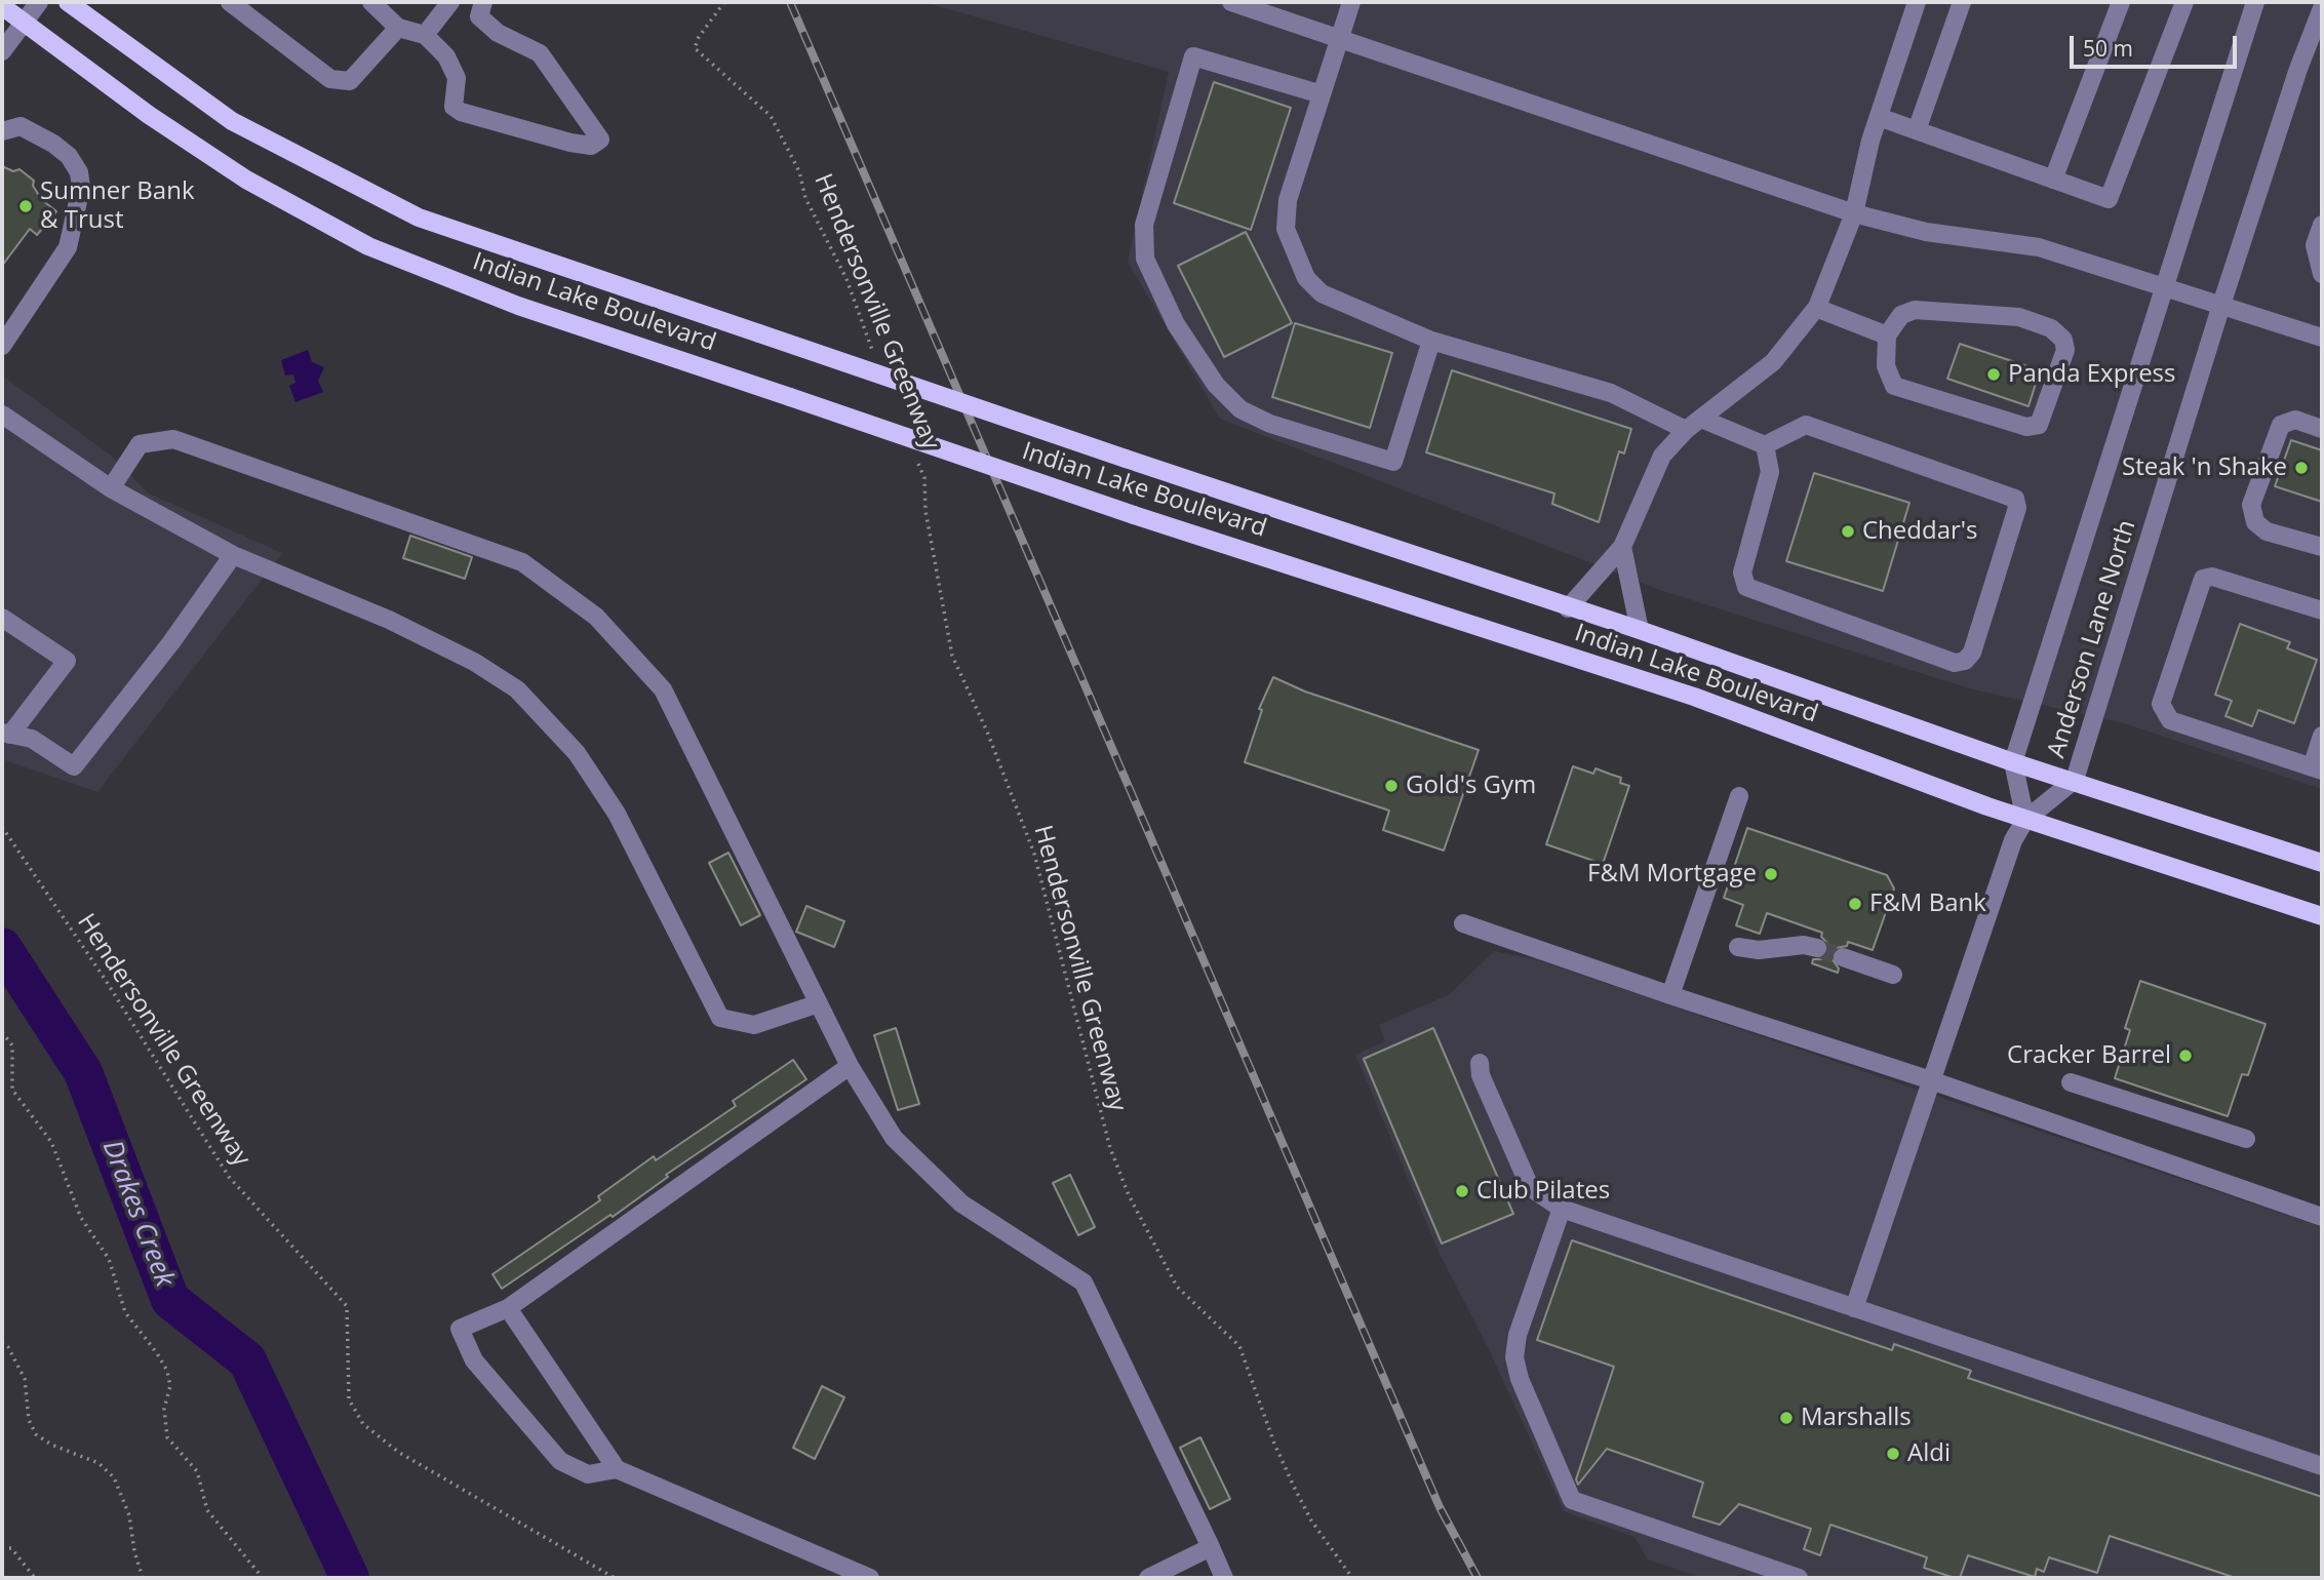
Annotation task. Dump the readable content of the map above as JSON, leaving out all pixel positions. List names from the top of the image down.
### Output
{
  "streets": {
    "main road": ["Indian Lake Boulevard"],
    "street": ["Anderson Lane North"],
    "path": ["Hendersonville Greenway"]
  },
  "crossings": [
    ["Indian Lake Boulevard", "Anderson Lane North"]
  ],
  "water": ["Drakes Creek"],
  "places": [
    "Sumner Bank & Trust",
    "Panda Express",
    "Steak 'n Shake",
    "Cheddar's",
    "Gold's Gym",
    "F&M Mortgage",
    "F&M Bank",
    "Cracker Barrel",
    "Club Pilates",
    "Marshalls",
    "Aldi"
  ],
  "scale_bar": "50 m"
}
